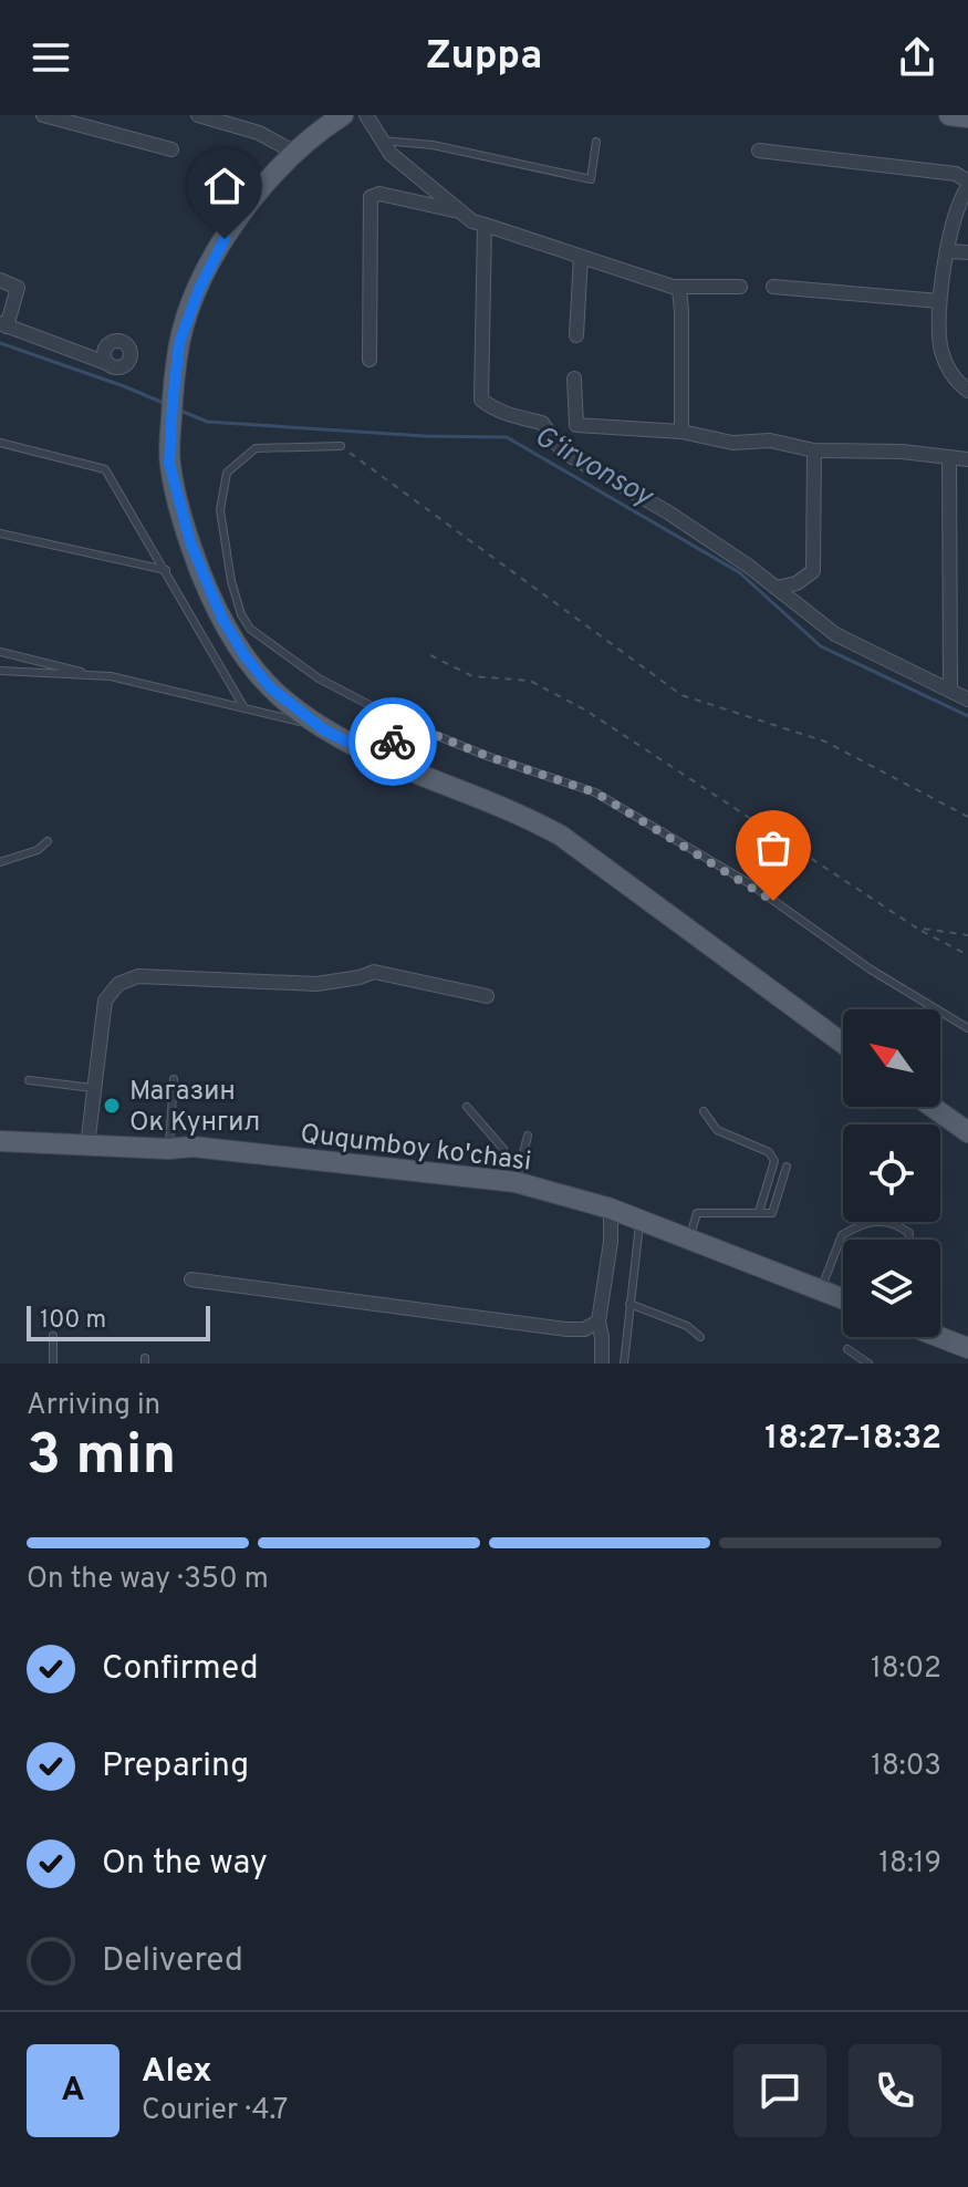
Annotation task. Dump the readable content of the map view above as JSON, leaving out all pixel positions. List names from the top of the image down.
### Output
{
  "streets": {
    "main road": ["Ququmboy ko'chasi"]
  },
  "water": ["G‘irvonsoy"],
  "places": ["Магазин Ок Кунгил"],
  "scale_bar": "100 m",
  "north": "top left",
  "page": {
    "header": "Zuppa",
    "scale": "100 m",
    "heading": ["3 min", "Arriving in", "18:27–18:32"],
    "panel": ["Alex", "Courier · 4.7"],
    "bar": "On the way · 350 m",
    "list": [
      ["Confirmed", "18:02"],
      ["Preparing", "18:03"],
      ["On the way", "18:19"],
      "Delivered"
    ],
    "round": "A"
  }
}
